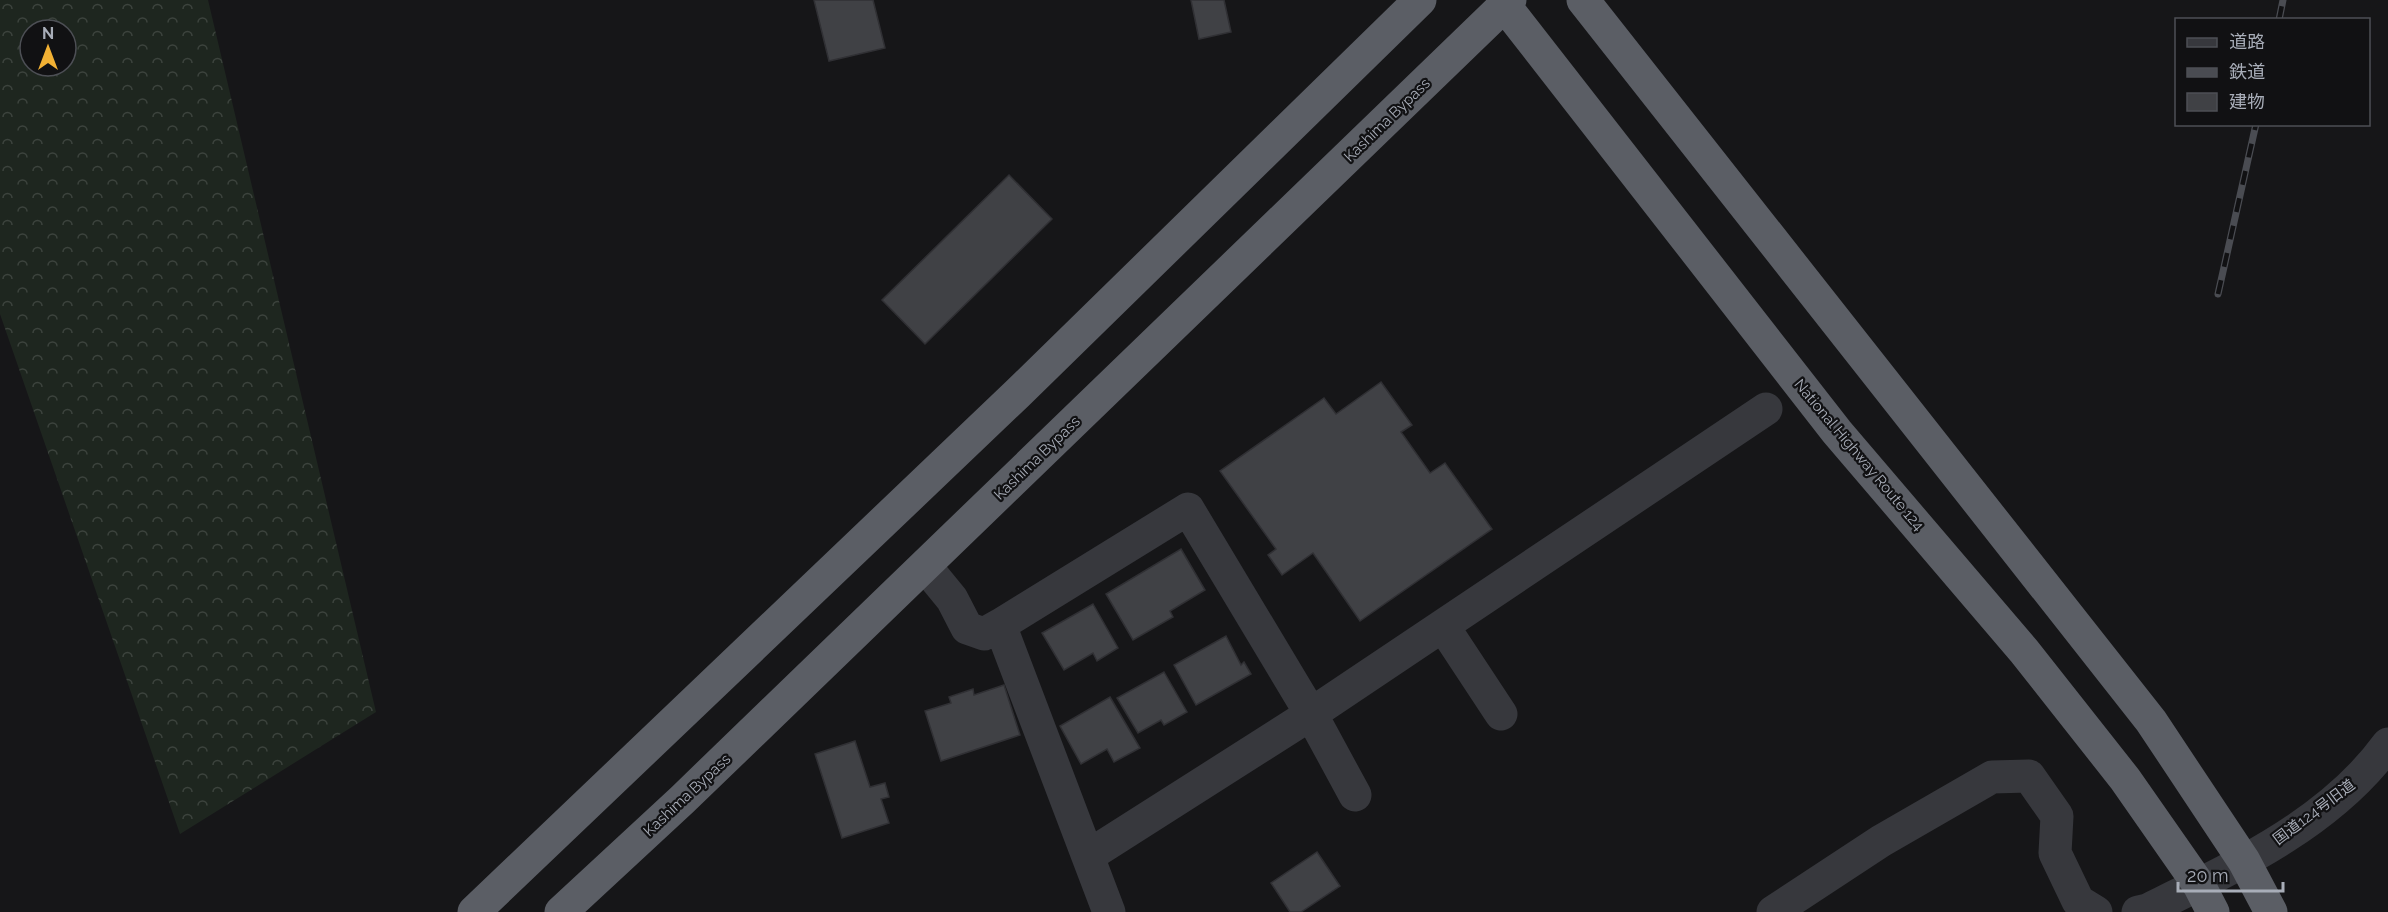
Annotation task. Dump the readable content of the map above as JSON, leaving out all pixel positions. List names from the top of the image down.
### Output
{
  "streets": {
    "highway": ["Kashima Bypass", "National Highway Route 124"],
    "street": ["国道124号旧道"]
  },
  "crossings": [
    ["Kashima Bypass", "National Highway Route 124"],
    ["National Highway Route 124", "国道124号旧道"]
  ],
  "legend": ["道路", "鉄道", "建物"],
  "scale_bar": "20 m",
  "north": "top"
}
